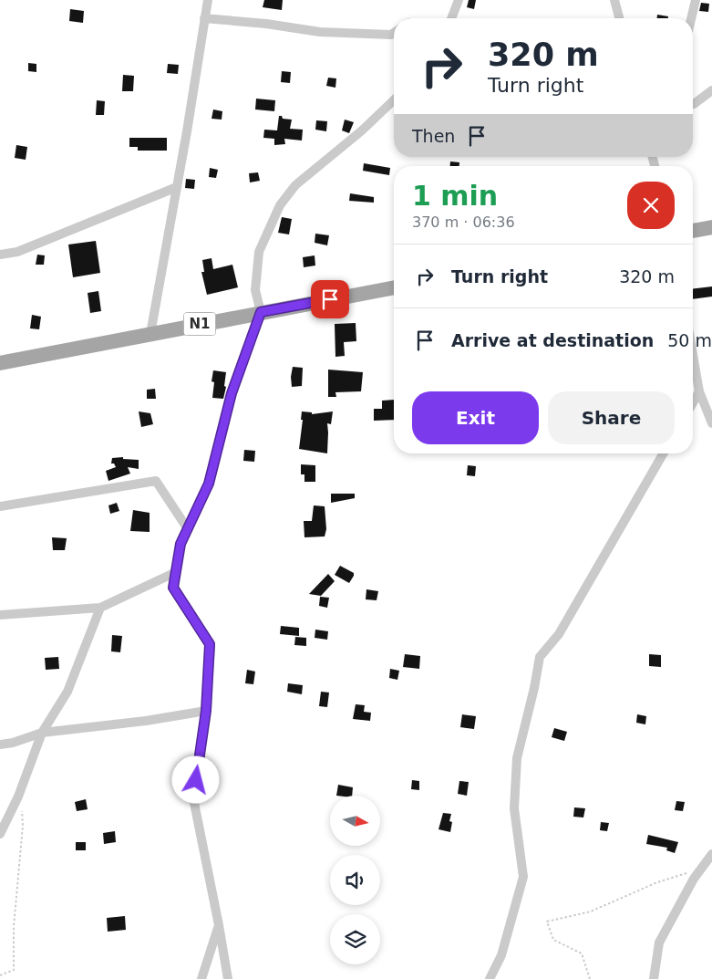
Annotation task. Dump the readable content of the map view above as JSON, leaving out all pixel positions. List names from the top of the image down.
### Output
{
  "streets": {
    "main road": ["N1"]
  },
  "north": "right",
  "page": {
    "turn": ["320 m", "Turn right"],
    "then": "Then",
    "heading": ["1 min", "370 m · 06:36"],
    "list": [
      {
        "name": "Turn right",
        "value": "320 m"
      },
      {
        "name": "Arrive at destination",
        "value": "50 m"
      }
    ],
    "buttons": ["Exit", "Share"]
  }
}
